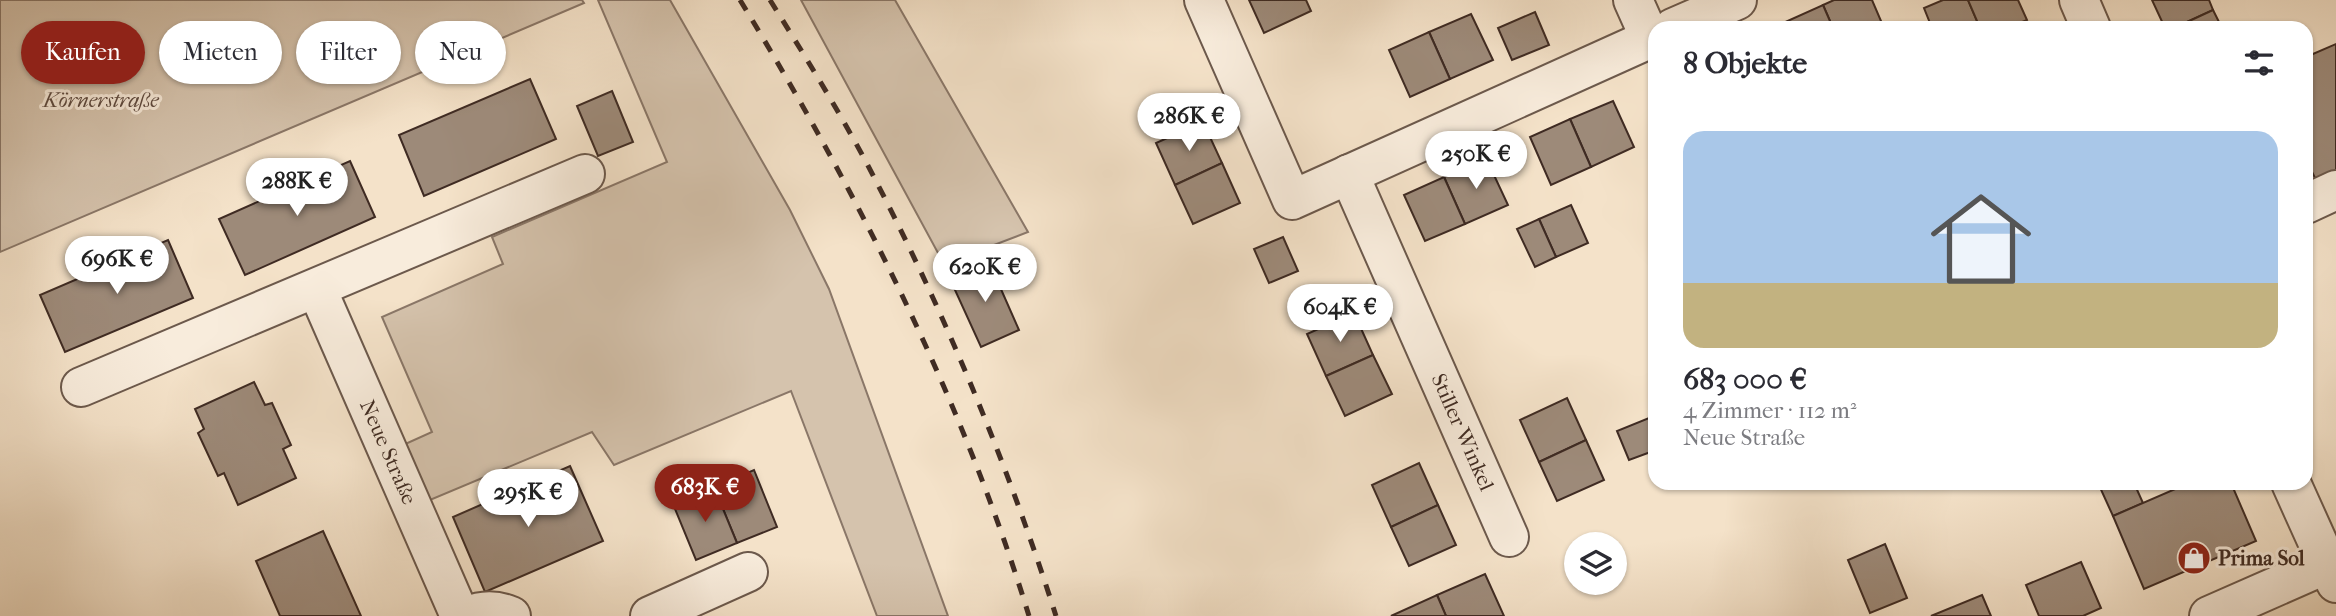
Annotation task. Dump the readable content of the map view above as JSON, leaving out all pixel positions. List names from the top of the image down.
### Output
{
  "streets": {
    "street": ["Stiller Winkel", "Neue Straße"]
  },
  "parks": ["Körnerstraße"],
  "places": {
    "shop": ["Prima Sol"]
  },
  "page": {
    "chip": [
      "Kaufen",
      "Mieten",
      "Filter",
      "Neu"
    ],
    "heading": "8 Objekte",
    "price": [
      "286K €",
      "250K €",
      "288K €",
      "696K €",
      "620K €",
      "604K €",
      "683K €",
      "295K €"
    ],
    "list": [
      {
        "name": "683 000 €",
        "note": "4 Zimmer · 112 m² · Neue Straße"
      }
    ]
  }
}
